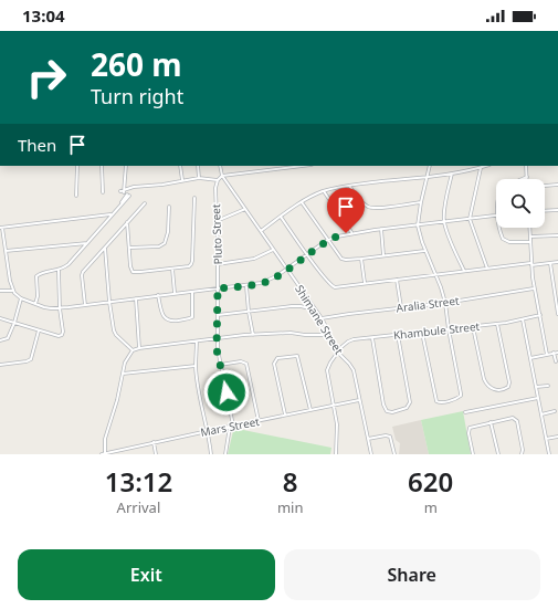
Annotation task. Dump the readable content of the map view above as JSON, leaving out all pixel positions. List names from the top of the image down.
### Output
{
  "streets": {
    "street": [
      "Pluto Street",
      "Aralia Street",
      "Shimane Street",
      "Khambule Street",
      "Mars Street"
    ]
  },
  "crossings": [
    ["Pluto Street", "Mars Street"],
    ["Aralia Street", "Shimane Street"],
    ["Shimane Street", "Mars Street"]
  ],
  "page": {
    "status": "13:04",
    "turn": ["260 m", "Turn right"],
    "then": "Then",
    "eta": [
      "13:12",
      "Arrival",
      "8",
      "min",
      "620",
      "m"
    ],
    "buttons": ["Exit", "Share"]
  }
}
